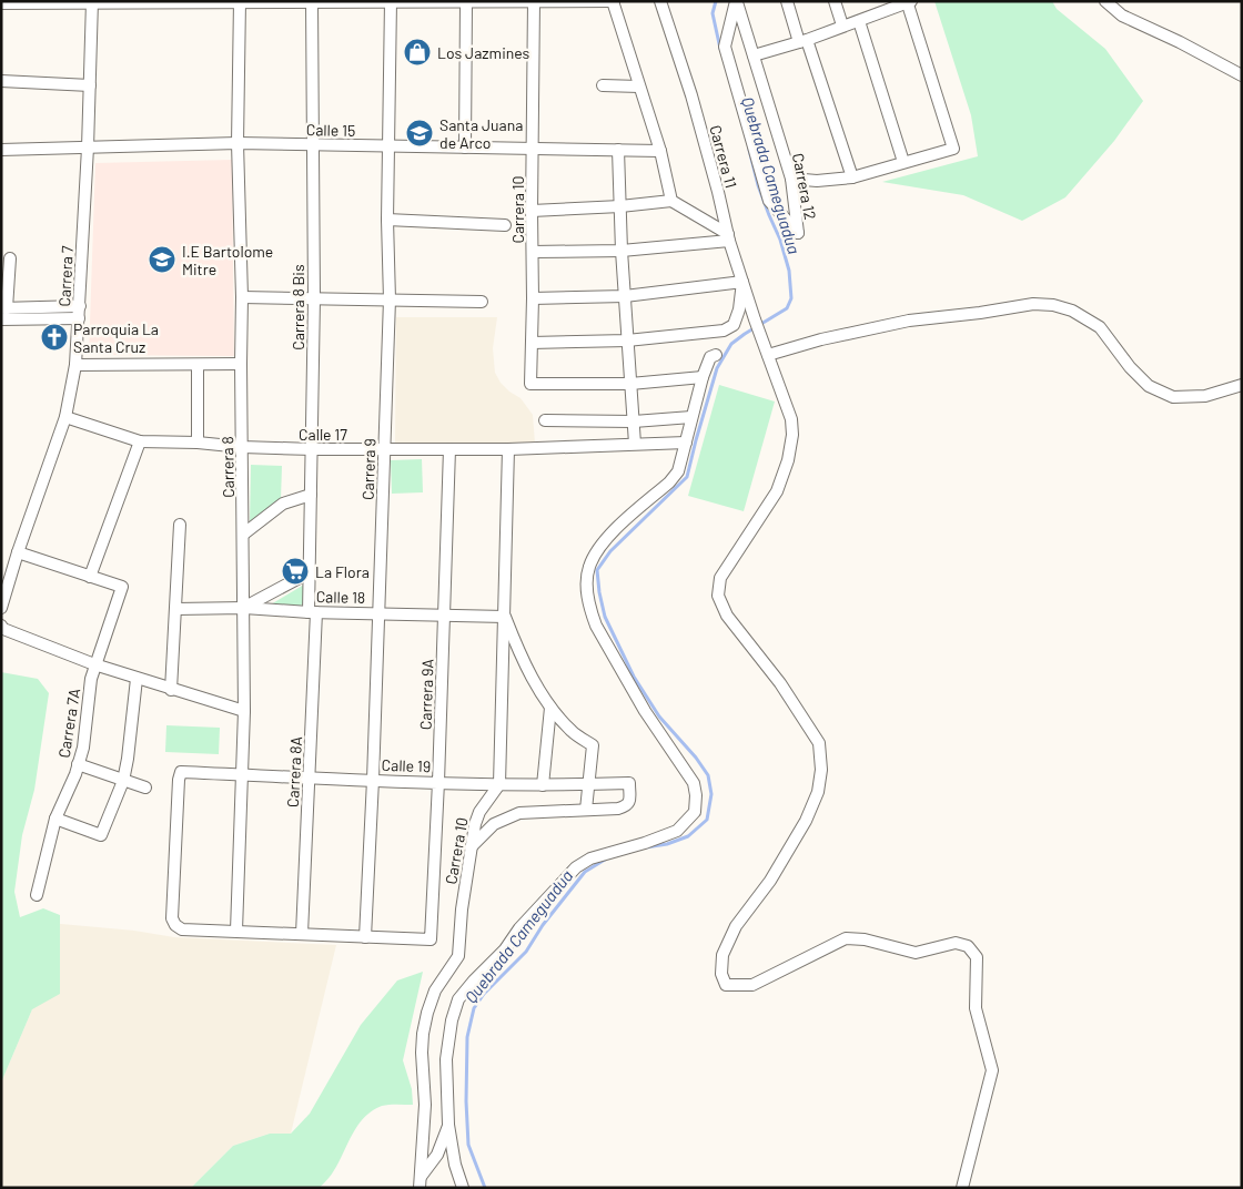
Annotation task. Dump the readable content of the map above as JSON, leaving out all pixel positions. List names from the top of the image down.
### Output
{
  "streets": {
    "street": [
      "Calle 15",
      "Carrera 11",
      "Carrera 12",
      "Carrera 10",
      "Carrera 7",
      "Carrera 8 Bis",
      "Calle 17",
      "Carrera 8",
      "Carrera 9",
      "Calle 18",
      "Carrera 9A",
      "Carrera 7A",
      "Calle 19",
      "Carrera 8A"
    ]
  },
  "crossings": [
    ["Calle 15", "Carrera 10"],
    ["Calle 15", "Carrera 7"],
    ["Calle 15", "Carrera 8 Bis"],
    ["Calle 15", "Carrera 8"],
    ["Calle 15", "Carrera 9"],
    ["Carrera 10", "Calle 19"],
    ["Carrera 7", "Calle 17"],
    ["Carrera 8 Bis", "Calle 17"],
    ["Carrera 8 Bis", "Calle 18"],
    ["Carrera 8 Bis", "Carrera 8A"],
    ["Calle 17", "Carrera 8"],
    ["Calle 17", "Carrera 9"],
    ["Calle 17", "Carrera 9A"],
    ["Carrera 8", "Calle 18"],
    ["Carrera 8", "Calle 19"],
    ["Carrera 9", "Calle 18"],
    ["Carrera 9", "Carrera 9A"],
    ["Carrera 9", "Calle 19"],
    ["Calle 18", "Carrera 9A"],
    ["Calle 18", "Carrera 8A"],
    ["Carrera 9A", "Calle 19"],
    ["Calle 19", "Carrera 8A"]
  ],
  "water": ["Quebrada Cameguadua"],
  "places": {
    "shop": ["Los Jazmines"],
    "school or university": ["Santa Juana de Arco", "I.E Bartolome Mitre"],
    "church": ["Parroquia La Santa Cruz"],
    "supermarket": ["La Flora"]
  }
}
